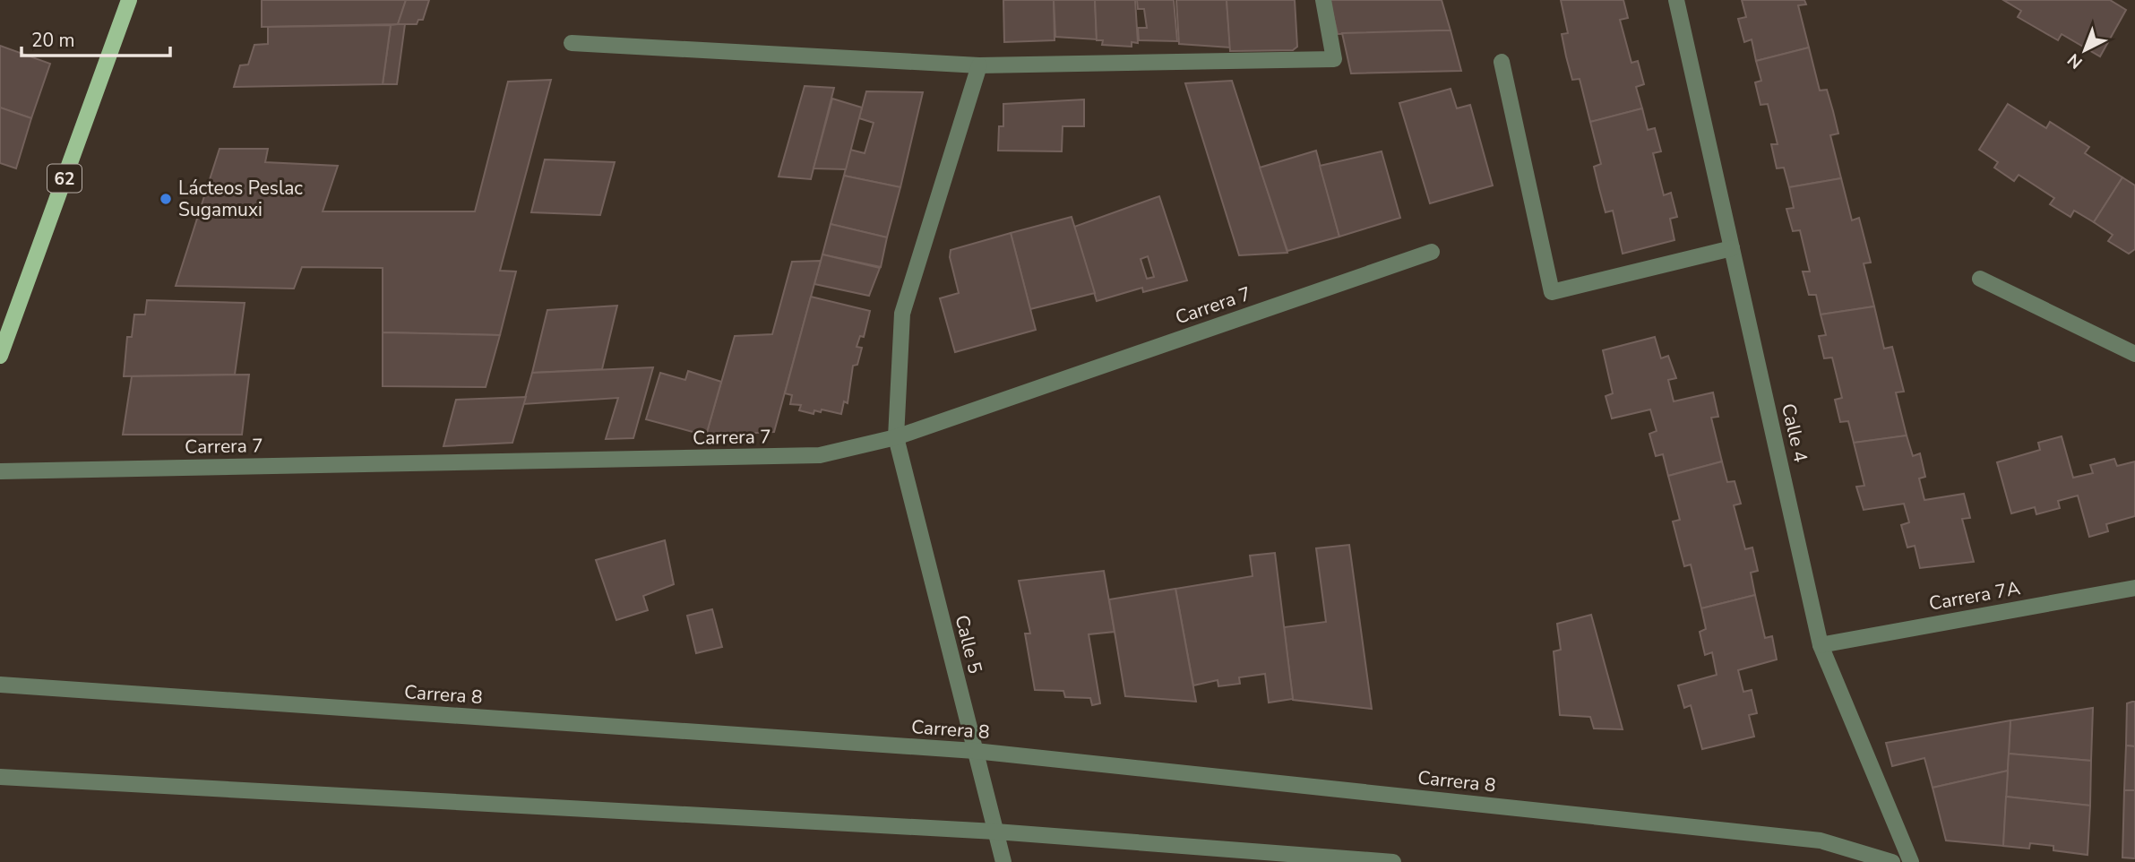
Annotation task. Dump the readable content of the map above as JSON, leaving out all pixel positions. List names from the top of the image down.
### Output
{
  "streets": {
    "main road": ["62"],
    "street": [
      "Carrera 7",
      "Calle 4",
      "Carrera 7A",
      "Calle 5",
      "Carrera 8"
    ]
  },
  "crossings": [
    ["Carrera 7", "Calle 5"],
    ["Calle 4", "Carrera 7A"],
    ["Calle 5", "Carrera 8"]
  ],
  "places": ["Lácteos Peslac Sugamuxi"],
  "scale_bar": "20 m",
  "north": "bottom left"
}
